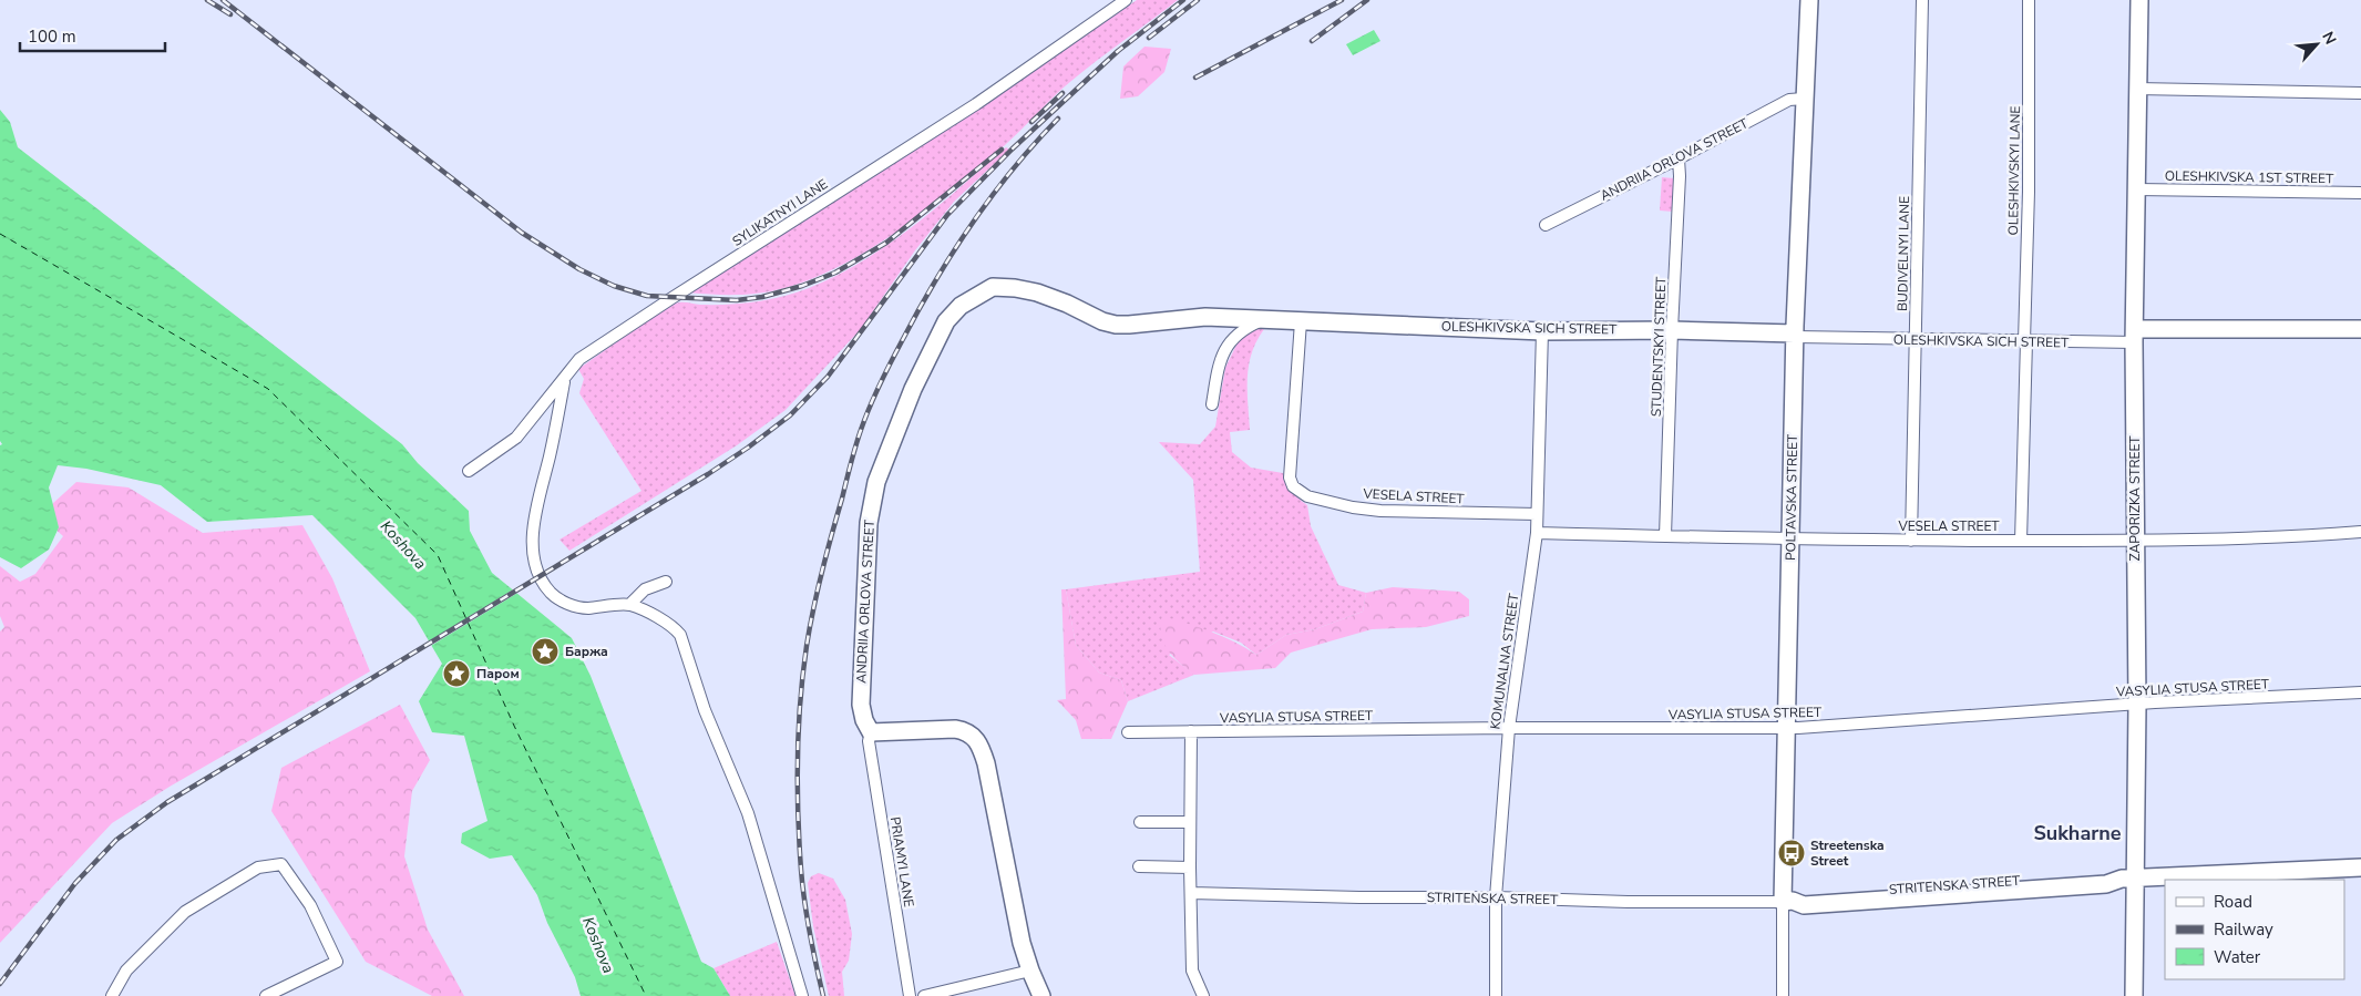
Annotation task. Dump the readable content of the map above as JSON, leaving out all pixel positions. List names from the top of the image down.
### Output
{
  "streets": {
    "street": [
      "ANDRIIA ORLOVA STREET",
      "OLESHKIVSKYI LANE",
      "OLESHKIVSKA 1ST STREET",
      "SYLIKATNYI LANE",
      "BUDIVELNYI LANE",
      "OLESHKIVSKA SICH STREET",
      "STUDENTSKYI STREET",
      "VESELA STREET",
      "POLTAVSKA STREET",
      "ZAPORIZKA STREET",
      "KOMUNALNA STREET",
      "VASYLIA STUSA STREET",
      "PRIAMYI LANE",
      "STRITENSKA STREET"
    ]
  },
  "crossings": [
    ["ANDRIIA ORLOVA STREET", "OLESHKIVSKA SICH STREET"],
    ["ANDRIIA ORLOVA STREET", "STUDENTSKYI STREET"],
    ["ANDRIIA ORLOVA STREET", "POLTAVSKA STREET"],
    ["ANDRIIA ORLOVA STREET", "PRIAMYI LANE"],
    ["OLESHKIVSKYI LANE", "OLESHKIVSKA SICH STREET"],
    ["OLESHKIVSKYI LANE", "VESELA STREET"],
    ["OLESHKIVSKA 1ST STREET", "ZAPORIZKA STREET"],
    ["BUDIVELNYI LANE", "OLESHKIVSKA SICH STREET"],
    ["BUDIVELNYI LANE", "VESELA STREET"],
    ["OLESHKIVSKA SICH STREET", "STUDENTSKYI STREET"],
    ["OLESHKIVSKA SICH STREET", "VESELA STREET"],
    ["OLESHKIVSKA SICH STREET", "POLTAVSKA STREET"],
    ["OLESHKIVSKA SICH STREET", "ZAPORIZKA STREET"],
    ["OLESHKIVSKA SICH STREET", "KOMUNALNA STREET"],
    ["STUDENTSKYI STREET", "VESELA STREET"],
    ["VESELA STREET", "POLTAVSKA STREET"],
    ["VESELA STREET", "ZAPORIZKA STREET"],
    ["VESELA STREET", "KOMUNALNA STREET"],
    ["POLTAVSKA STREET", "VASYLIA STUSA STREET"],
    ["POLTAVSKA STREET", "STRITENSKA STREET"],
    ["ZAPORIZKA STREET", "VASYLIA STUSA STREET"],
    ["ZAPORIZKA STREET", "STRITENSKA STREET"],
    ["KOMUNALNA STREET", "VASYLIA STUSA STREET"],
    ["KOMUNALNA STREET", "STRITENSKA STREET"]
  ],
  "districts": ["Sukharne"],
  "water": ["Koshova"],
  "places": {
    "place": ["Баржа", "Паром"],
    "bus stop": ["Streetenska Street"]
  },
  "legend": ["Road", "Railway", "Water"],
  "scale_bar": "100 m",
  "north": "top right"
}
